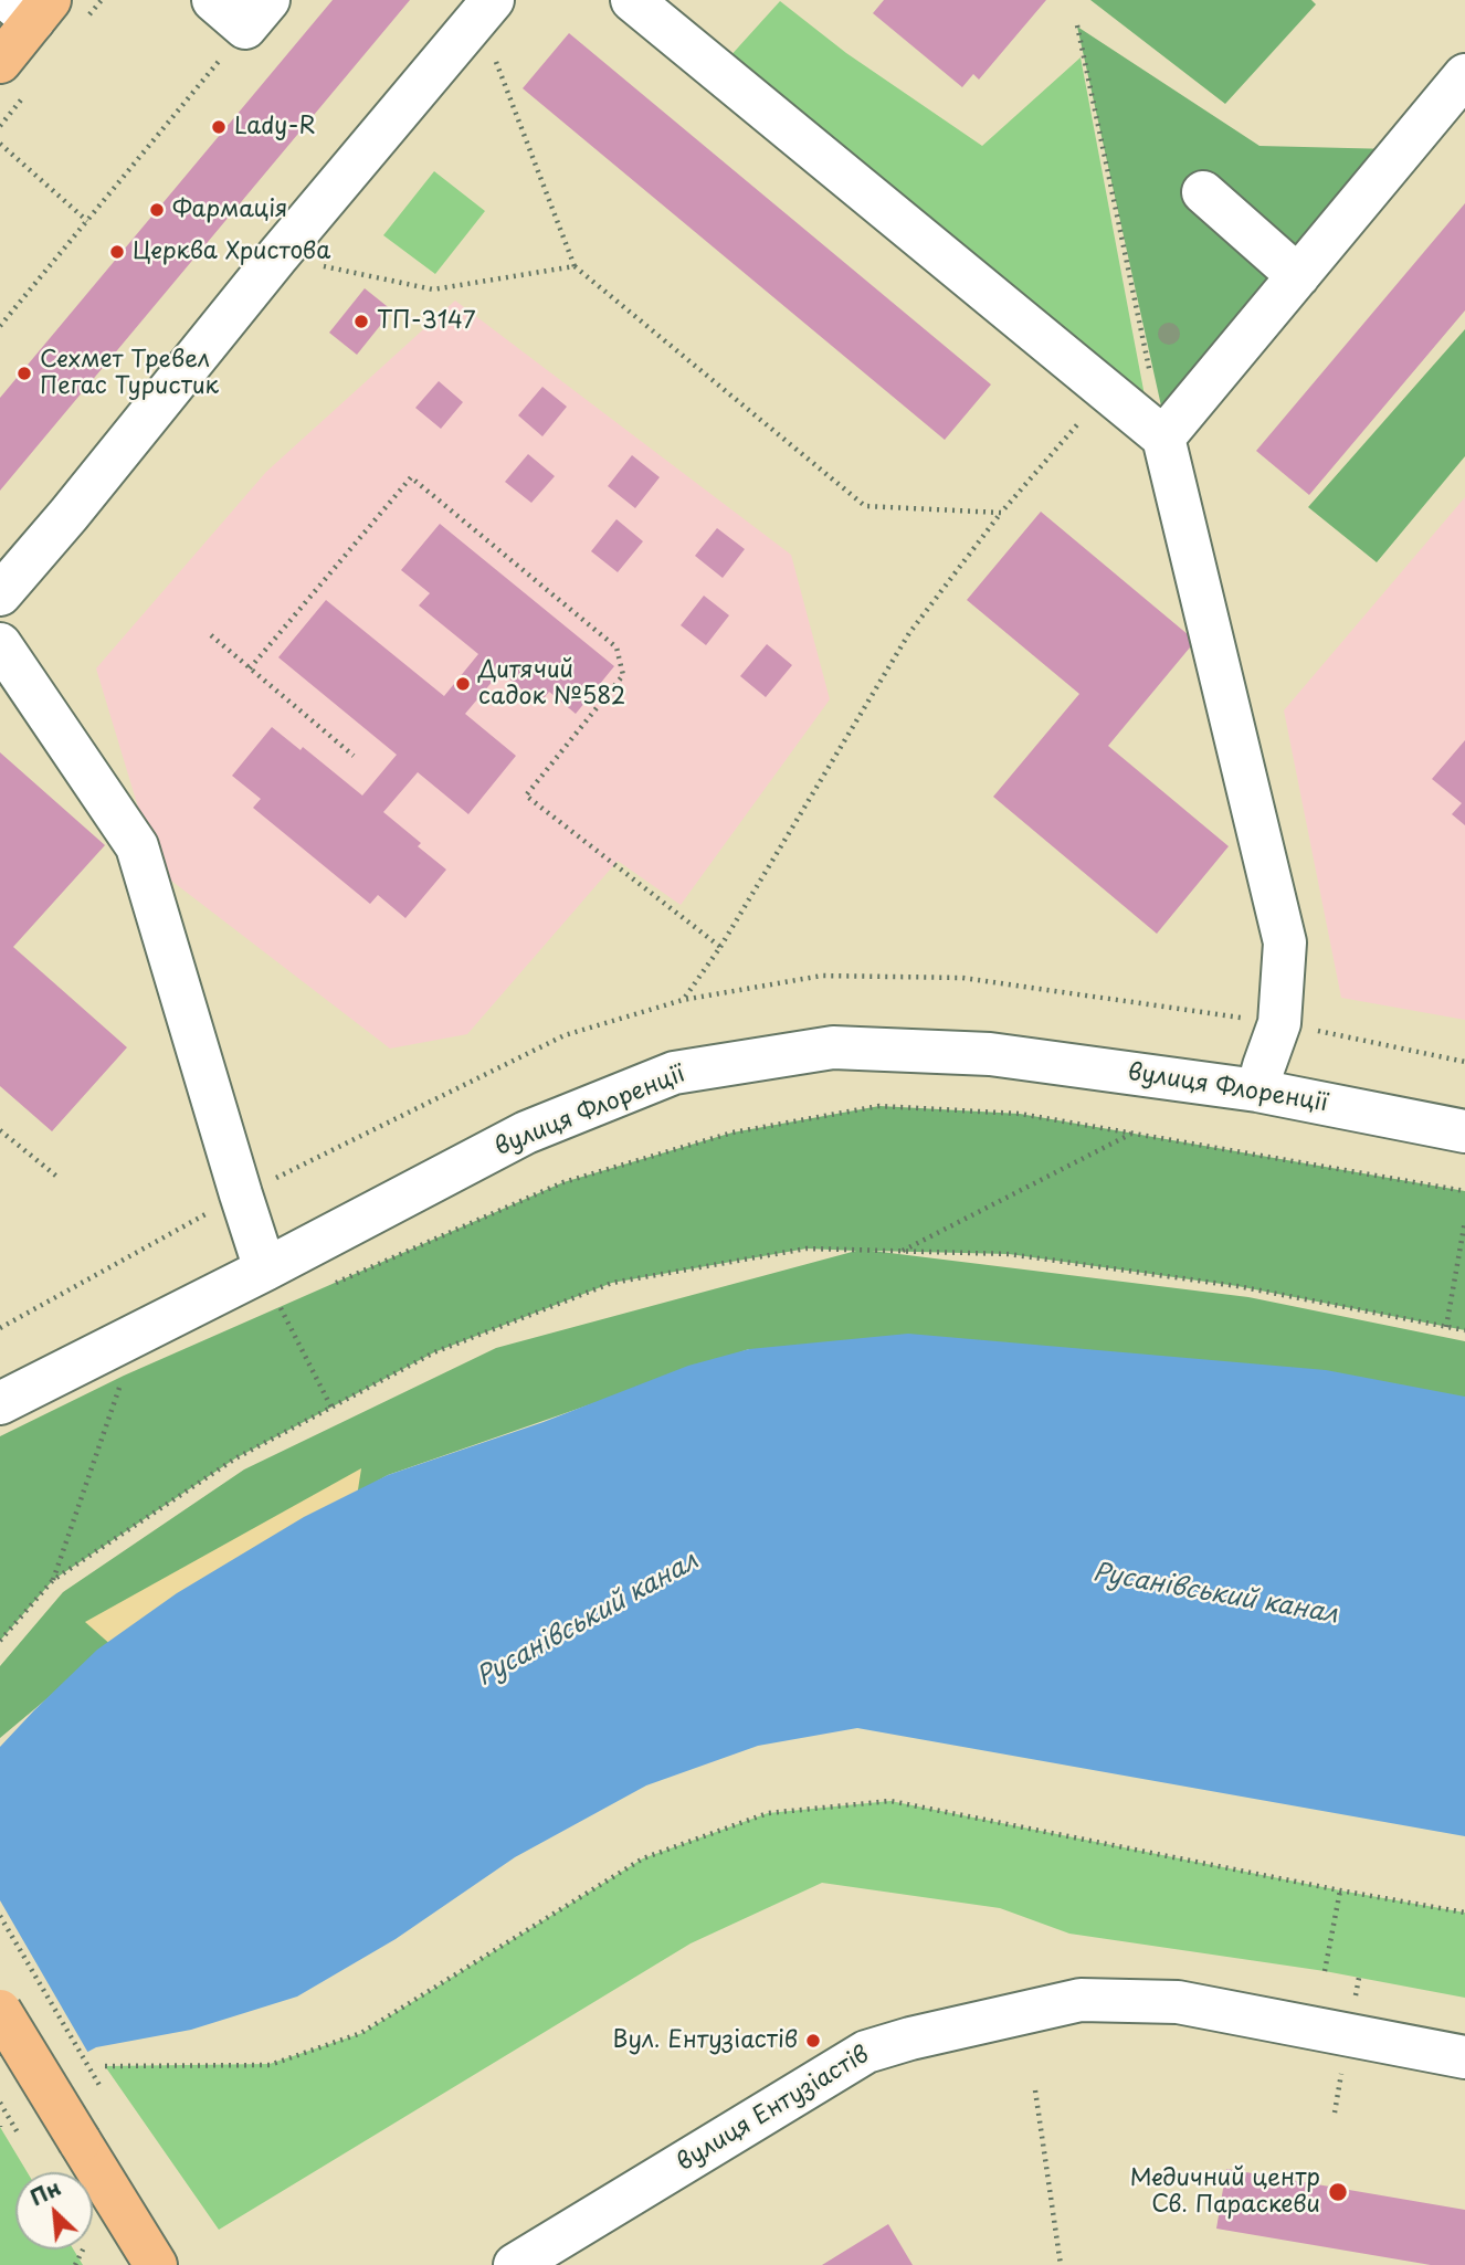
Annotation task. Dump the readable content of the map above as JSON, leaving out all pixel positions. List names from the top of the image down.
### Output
{
  "streets": {
    "street": ["вулиця Флоренції", "вулиця Ентузіастів"]
  },
  "water": ["Русанівський канал"],
  "places": [
    "Lady-R",
    "Фармація",
    "Церква Христова",
    "ТП-3147",
    "Сехмет Тревел Пегас Туристик",
    "Дитячий садок №582",
    "Вул. Ентузіастів",
    "Медичний центр Св. Параскеви"
  ],
  "north": "top left"
}
